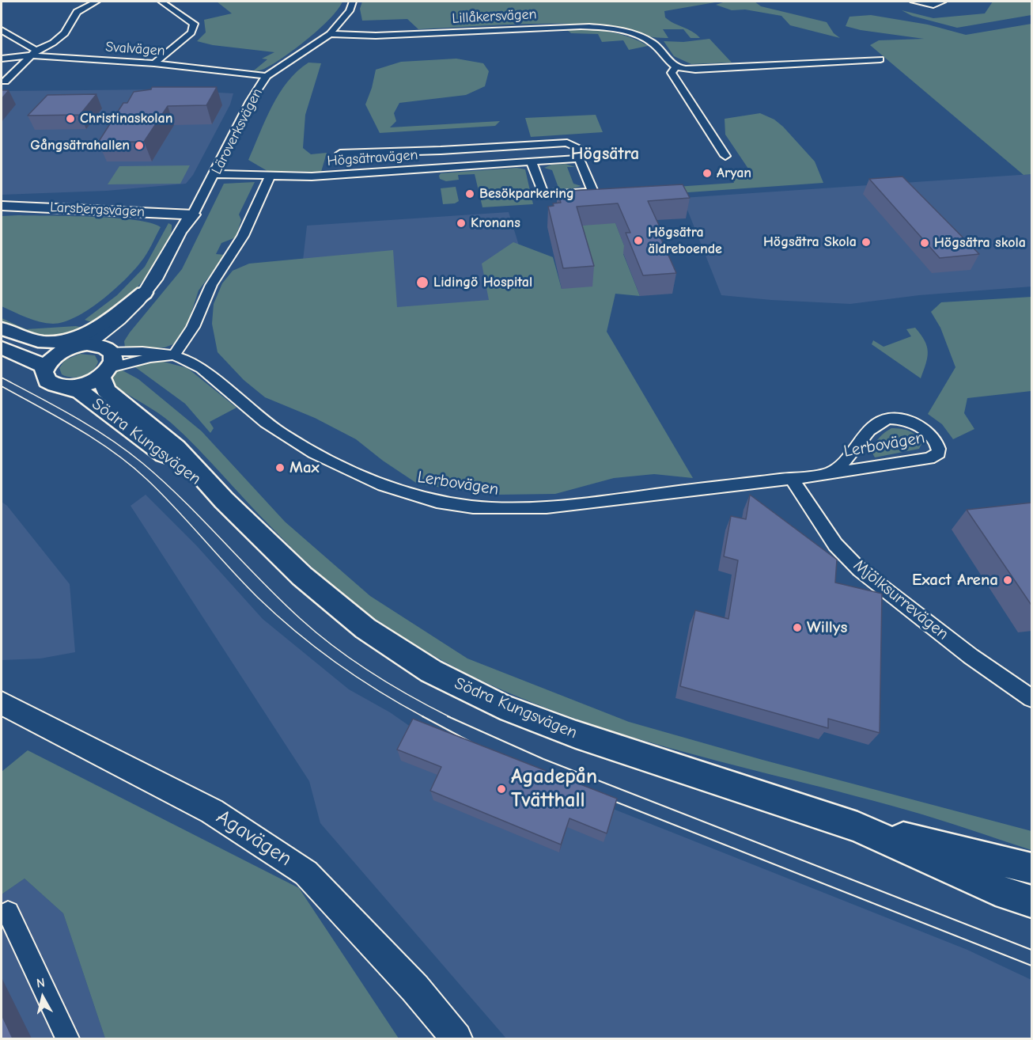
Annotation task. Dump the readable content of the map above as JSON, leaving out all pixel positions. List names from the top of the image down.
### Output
{
  "streets": {
    "main road": ["Södra Kungsvägen"],
    "street": [
      "Lillåkersvägen",
      "Svalvägen",
      "Läroverksvägen",
      "Högsätravägen",
      "Larsbergsvägen",
      "Lerbovägen",
      "Mjölksurrevägen",
      "Agavägen"
    ]
  },
  "crossings": [
    ["Lillåkersvägen", "Läroverksvägen"],
    ["Svalvägen", "Läroverksvägen"],
    ["Läroverksvägen", "Högsätravägen"],
    ["Läroverksvägen", "Larsbergsvägen"],
    ["Läroverksvägen", "Södra Kungsvägen"],
    ["Läroverksvägen", "Lerbovägen"],
    ["Södra Kungsvägen", "Lerbovägen"],
    ["Lerbovägen", "Mjölksurrevägen"]
  ],
  "districts": ["Högsätra"],
  "places": [
    "Christinaskolan",
    "Gångsätrahallen",
    "Aryan",
    "Besökparkering",
    "Kronans",
    "Högsätra äldreboende",
    "Högsätra Skola",
    "Högsätra skola",
    "Lidingö Hospital",
    "Max",
    "Exact Arena",
    "Willys",
    "Agadepån Tvätthall"
  ],
  "north": "top"
}
